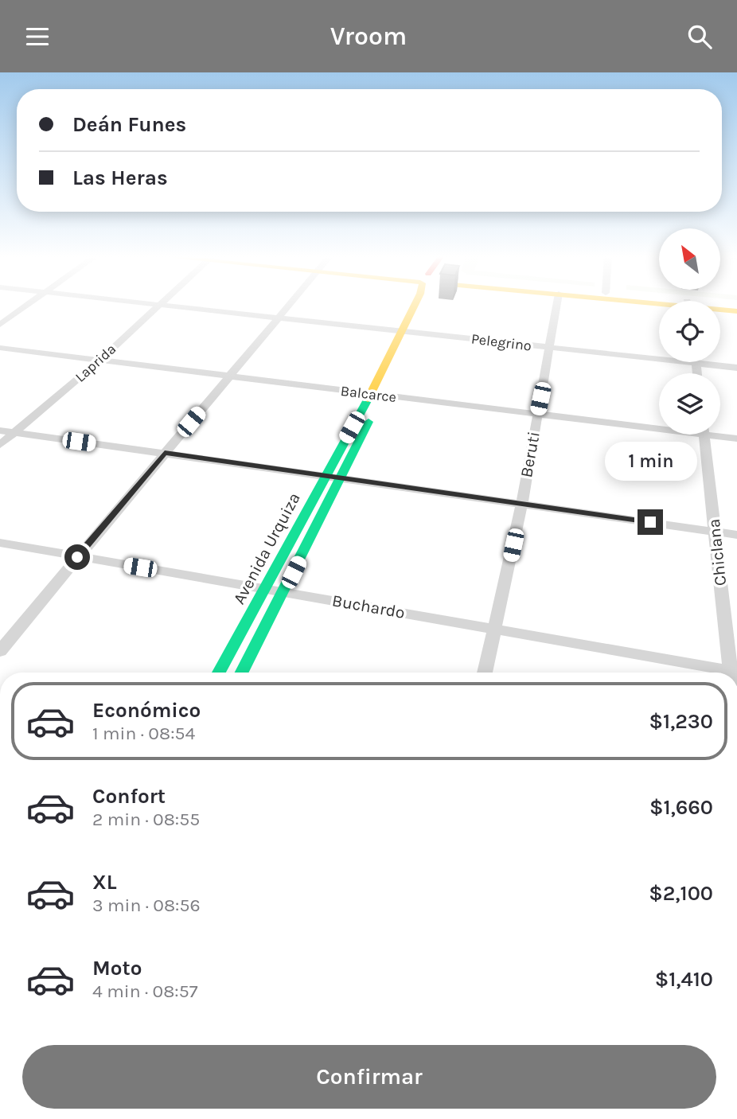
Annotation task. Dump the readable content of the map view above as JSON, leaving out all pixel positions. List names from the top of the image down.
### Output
{
  "streets": {
    "main road": ["Avenida Urquiza"],
    "street": [
      "Pelegrino",
      "Laprida",
      "Balcarce",
      "Beruti",
      "Chiclana",
      "Buchardo"
    ]
  },
  "crossings": [
    ["Pelegrino", "Laprida"],
    ["Pelegrino", "Beruti"],
    ["Pelegrino", "Avenida Urquiza"],
    ["Laprida", "Balcarce"],
    ["Balcarce", "Beruti"],
    ["Balcarce", "Avenida Urquiza"],
    ["Beruti", "Buchardo"],
    ["Avenida Urquiza", "Buchardo"]
  ],
  "north": "top left",
  "page": {
    "header": "Vroom",
    "banner": ["Deán Funes", "Las Heras"],
    "bubble": "1 min",
    "list": [
      {
        "name": "Económico",
        "note": "1 min · 08:54",
        "value": "$1,230"
      },
      {
        "name": "Confort",
        "note": "2 min · 08:55",
        "value": "$1,660"
      },
      {
        "name": "XL",
        "note": "3 min · 08:56",
        "value": "$2,100"
      },
      {
        "name": "Moto",
        "note": "4 min · 08:57",
        "value": "$1,410"
      }
    ],
    "buttons": "Confirmar"
  }
}
